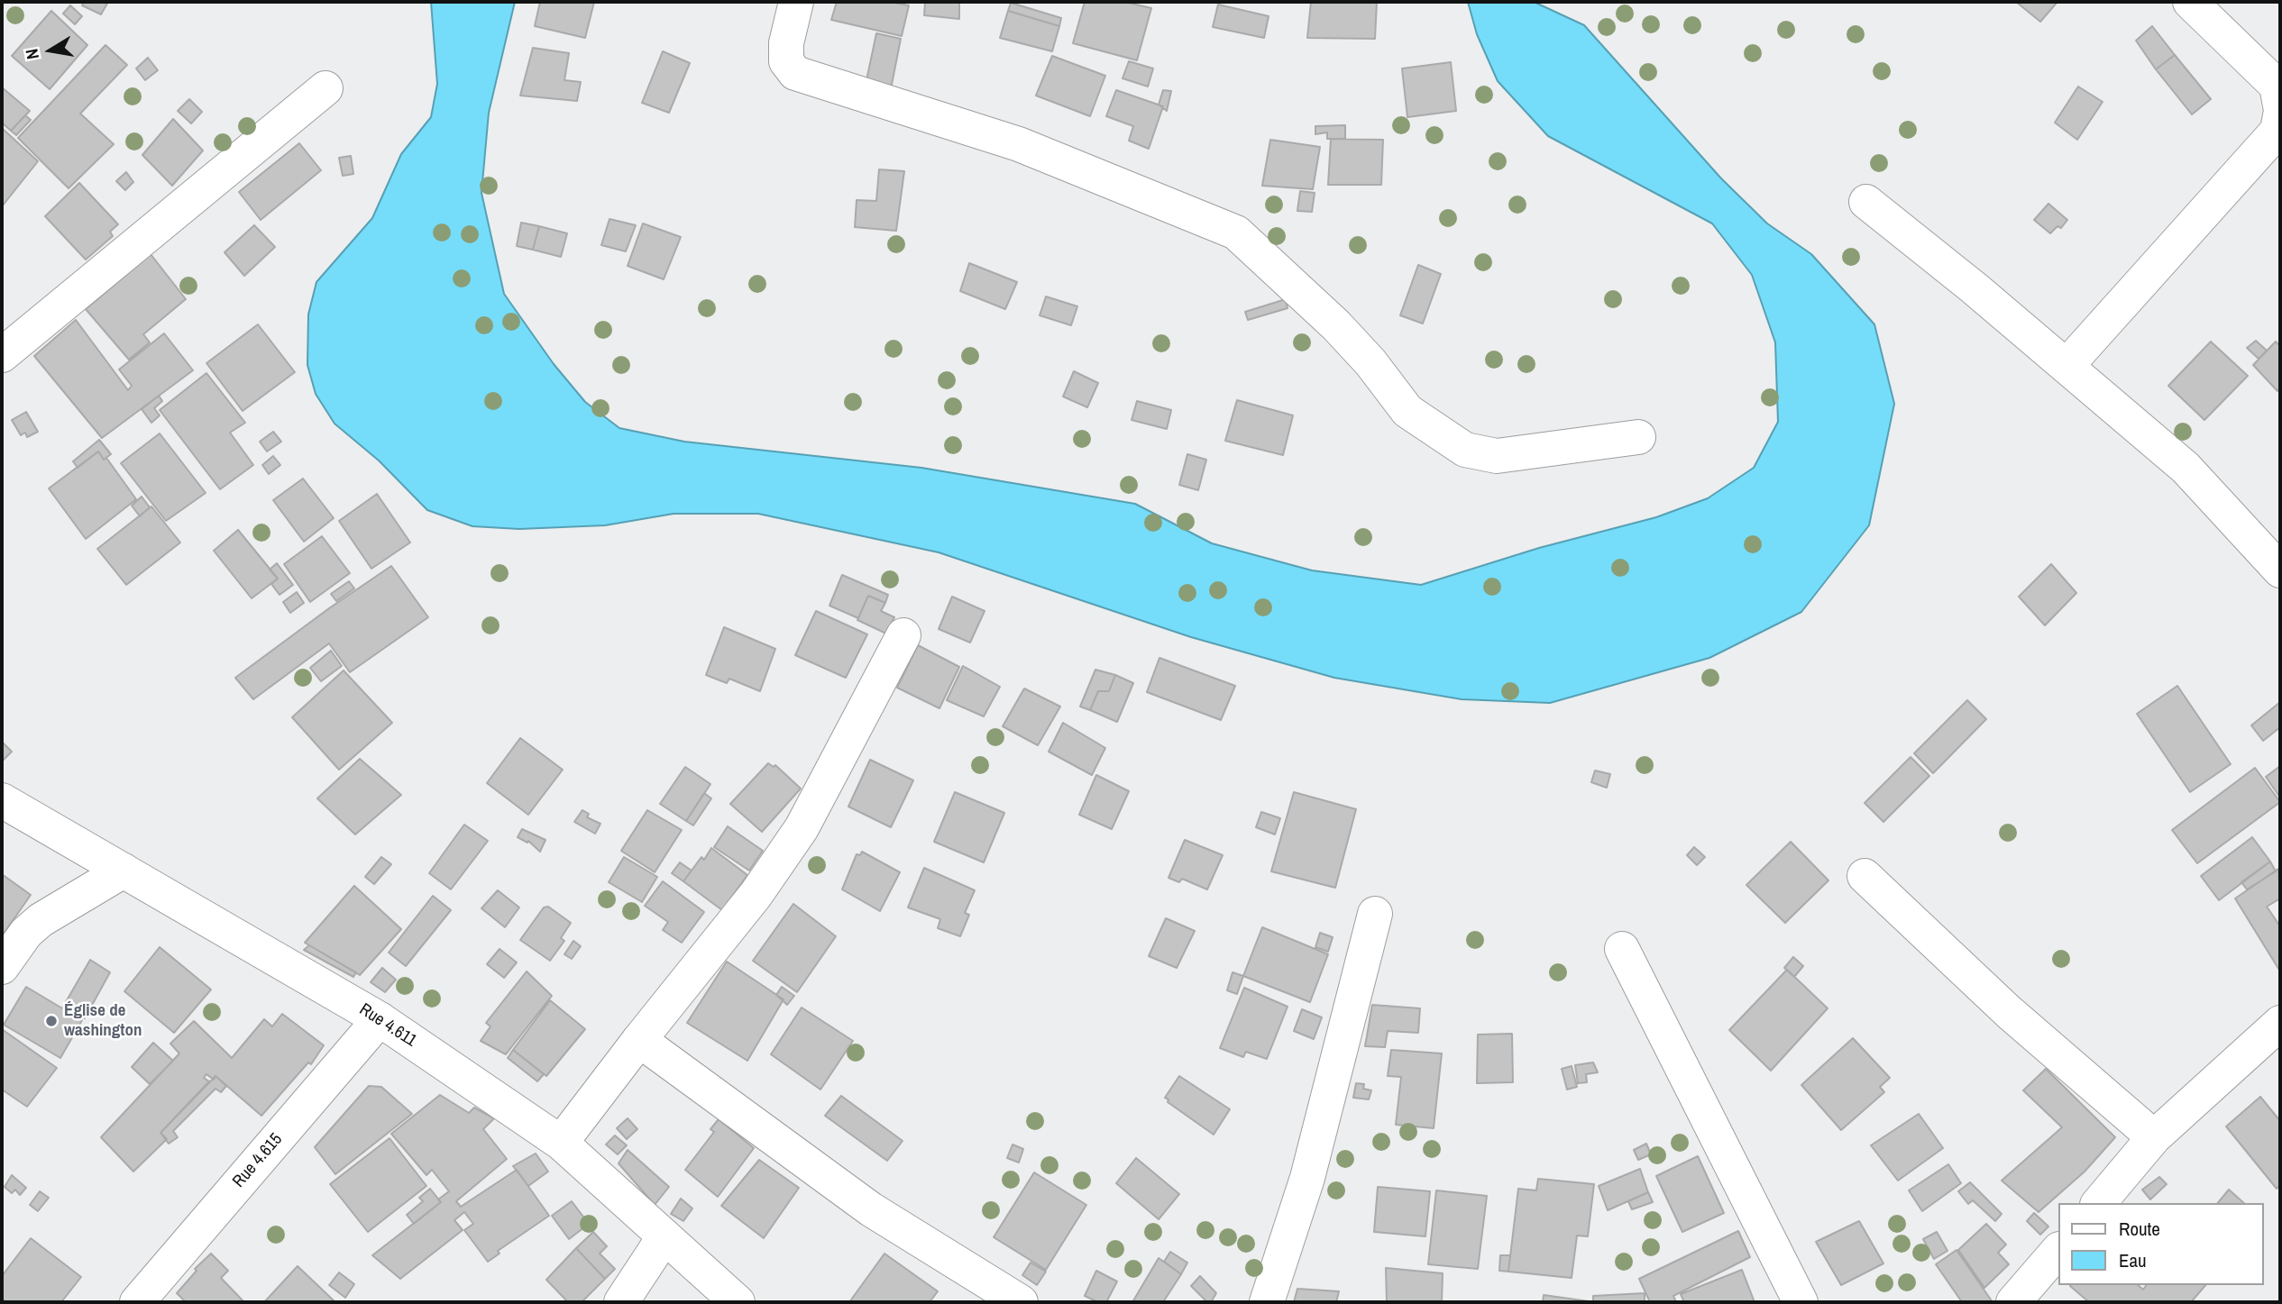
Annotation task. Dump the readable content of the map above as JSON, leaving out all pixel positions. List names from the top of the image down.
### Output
{
  "streets": {
    "street": ["Rue 4.611", "Rue 4.615"]
  },
  "crossings": [
    ["Rue 4.611", "Rue 4.615"]
  ],
  "places": ["Église de washington"],
  "legend": ["Route", "Eau"],
  "north": "left"
}
